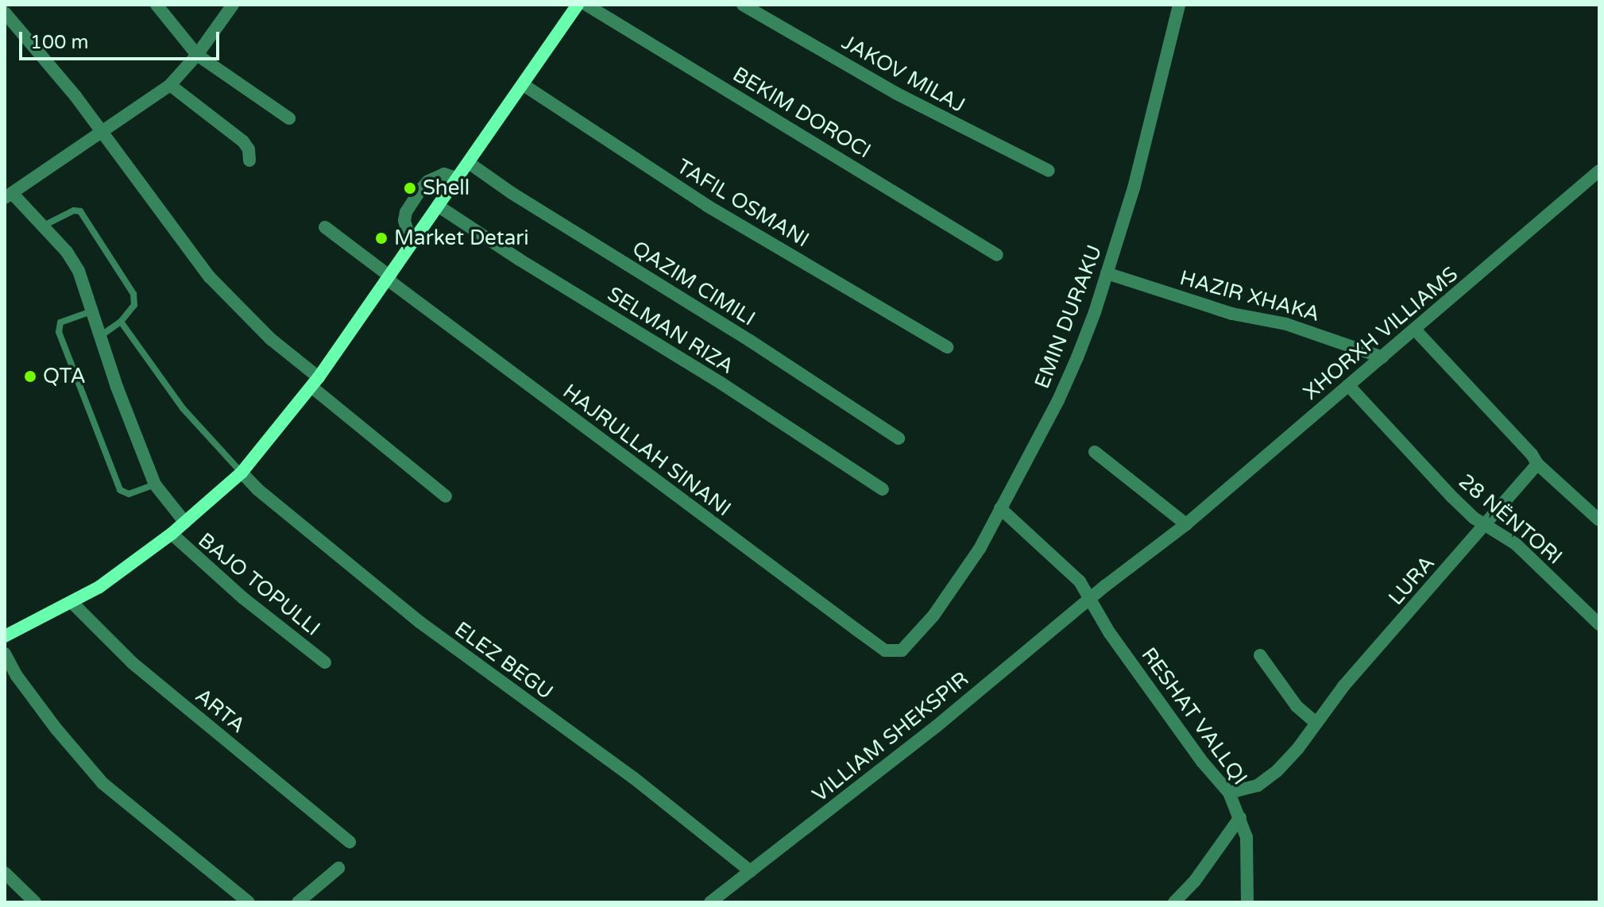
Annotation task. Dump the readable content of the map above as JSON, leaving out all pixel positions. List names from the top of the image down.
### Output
{
  "streets": {
    "street": [
      "JAKOV MILAJ",
      "BEKIM DOROCI",
      "TAFIL OSMANI",
      "QAZIM CIMILI",
      "HAZIR XHAKA",
      "EMIN DURAKU",
      "SELMAN RIZA",
      "XHORXH VILLIAMS",
      "HAJRULLAH SINANI",
      "28 NËNTORI",
      "LURA",
      "BAJO TOPULLI",
      "ELEZ BEGU",
      "ARTA",
      "RESHAT VALLQI",
      "VILLIAM SHEKSPIR"
    ]
  },
  "crossings": [
    ["HAZIR XHAKA", "EMIN DURAKU"],
    ["HAZIR XHAKA", "XHORXH VILLIAMS"],
    ["EMIN DURAKU", "HAJRULLAH SINANI"],
    ["XHORXH VILLIAMS", "28 NËNTORI"],
    ["XHORXH VILLIAMS", "RESHAT VALLQI"],
    ["XHORXH VILLIAMS", "VILLIAM SHEKSPIR"],
    ["28 NËNTORI", "LURA"],
    ["LURA", "RESHAT VALLQI"],
    ["ELEZ BEGU", "VILLIAM SHEKSPIR"],
    ["RESHAT VALLQI", "VILLIAM SHEKSPIR"]
  ],
  "places": ["Shell", "Market Detari", "QTA"],
  "scale_bar": "100 m"
}
